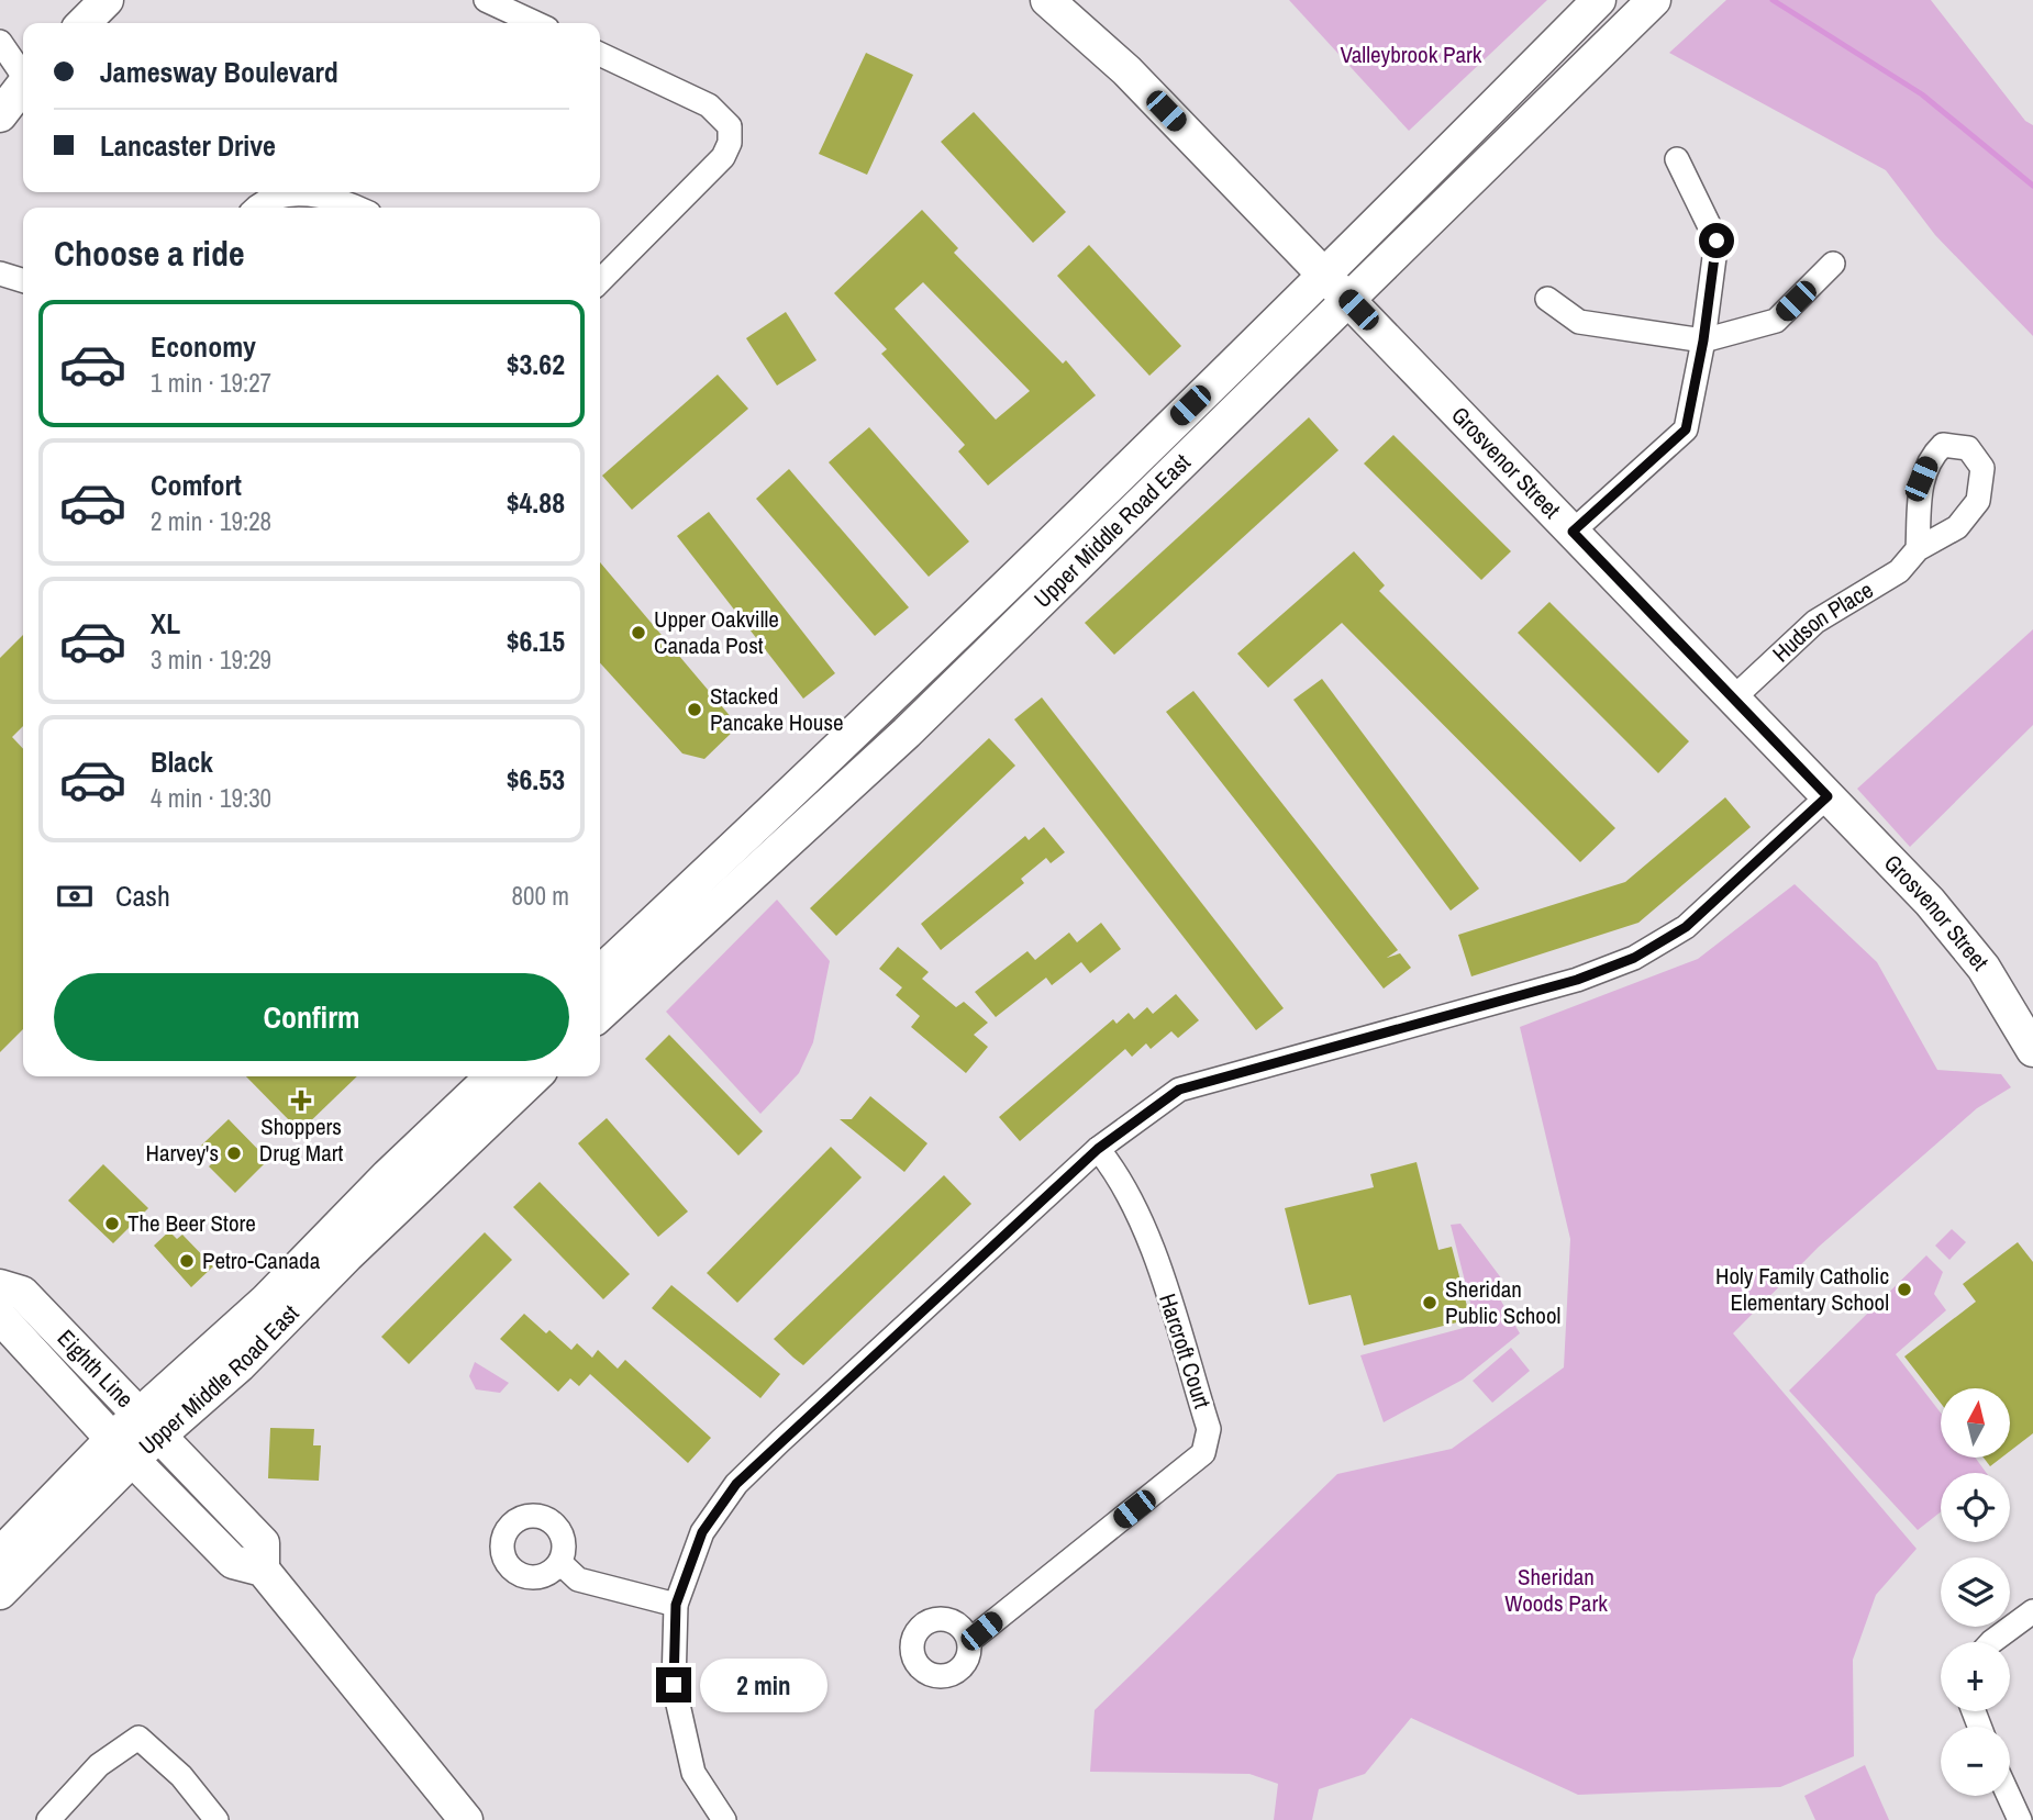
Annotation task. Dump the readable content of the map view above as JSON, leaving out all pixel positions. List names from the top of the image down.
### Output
{
  "streets": {
    "main road": ["Grosvenor Street", "Upper Middle Road East", "Eighth Line"],
    "street": ["Hudson Place", "Harcroft Court"]
  },
  "crossings": [
    ["Grosvenor Street", "Upper Middle Road East"],
    ["Grosvenor Street", "Hudson Place"],
    ["Upper Middle Road East", "Eighth Line"]
  ],
  "parks": ["Valleybrook Park", "Sheridan Woods Park"],
  "places": {
    "other": [
      "Upper Oakville Canada Post",
      "Stacked Pancake House",
      "Harvey's",
      "The Beer Store",
      "Petro-Canada",
      "Holy Family Catholic Elementary School",
      "Sheridan Public School"
    ],
    "health": ["Shoppers Drug Mart"]
  },
  "north": "top",
  "page": {
    "banner": ["Jamesway Boulevard", "Lancaster Drive"],
    "heading": "Choose a ride",
    "list": [
      {
        "name": "Economy",
        "note": "1 min · 19:27",
        "value": "$3.62"
      },
      {
        "name": "Comfort",
        "note": "2 min · 19:28",
        "value": "$4.88"
      },
      {
        "name": "XL",
        "note": "3 min · 19:29",
        "value": "$6.15"
      },
      {
        "name": "Black",
        "note": "4 min · 19:30",
        "value": "$6.53"
      }
    ],
    "pay": ["Cash", "800 m"],
    "buttons": "Confirm",
    "map_buttons": ["+", "−"],
    "bubble": "2 min"
  }
}
